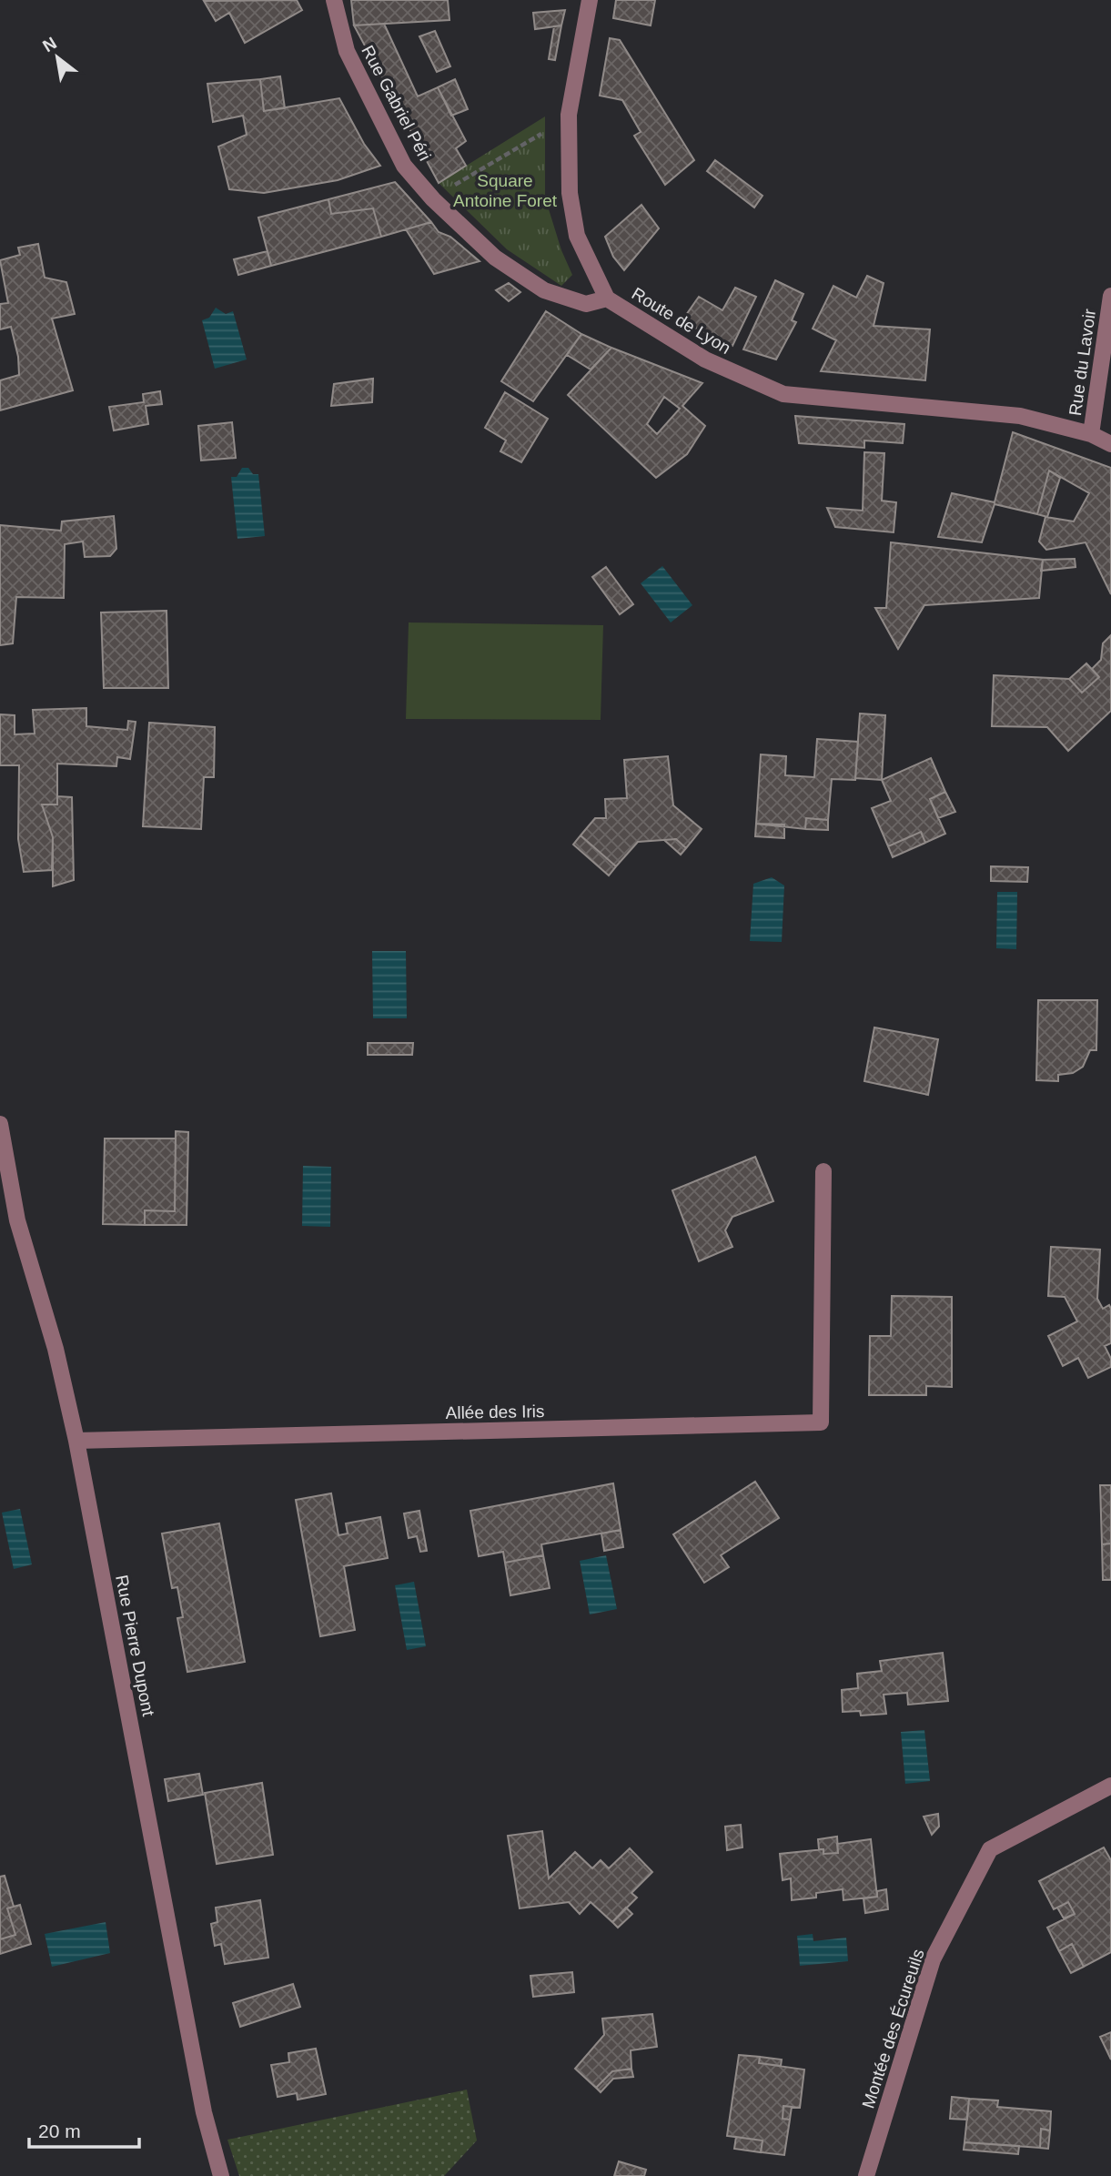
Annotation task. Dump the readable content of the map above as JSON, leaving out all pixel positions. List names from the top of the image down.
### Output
{
  "streets": {
    "street": [
      "Rue Gabriel Péri",
      "Route de Lyon",
      "Rue du Lavoir",
      "Allée des Iris",
      "Rue Pierre Dupont",
      "Montée des Écureuils"
    ]
  },
  "crossings": [
    ["Rue Gabriel Péri", "Route de Lyon"],
    ["Route de Lyon", "Rue du Lavoir"],
    ["Allée des Iris", "Rue Pierre Dupont"]
  ],
  "parks": ["Square Antoine Foret"],
  "scale_bar": "20 m",
  "north": "top left"
}
